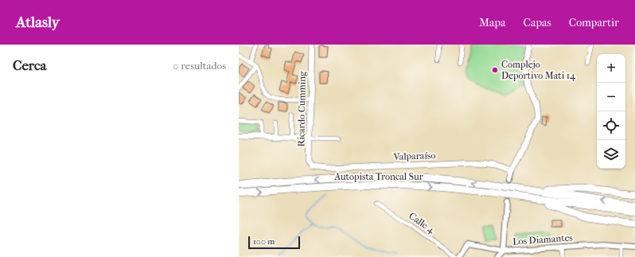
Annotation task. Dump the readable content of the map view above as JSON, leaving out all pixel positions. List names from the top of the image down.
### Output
{
  "streets": {
    "highway": ["Autopista Troncal Sur"],
    "main road": ["Ricardo Cumming", "Valparaíso"],
    "street": ["Calle 4", "Los Diamantes"]
  },
  "crossings": [
    ["Ricardo Cumming", "Valparaíso"]
  ],
  "places": ["Complejo Deportivo Mati 14"],
  "scale_bar": "100 m",
  "page": {
    "header": "Atlasly",
    "nav": ["Mapa", "Capas", "Compartir"],
    "heading": ["Cerca", "0 resultados"],
    "map_buttons": ["+", "−"],
    "scale": "100 m"
  }
}
